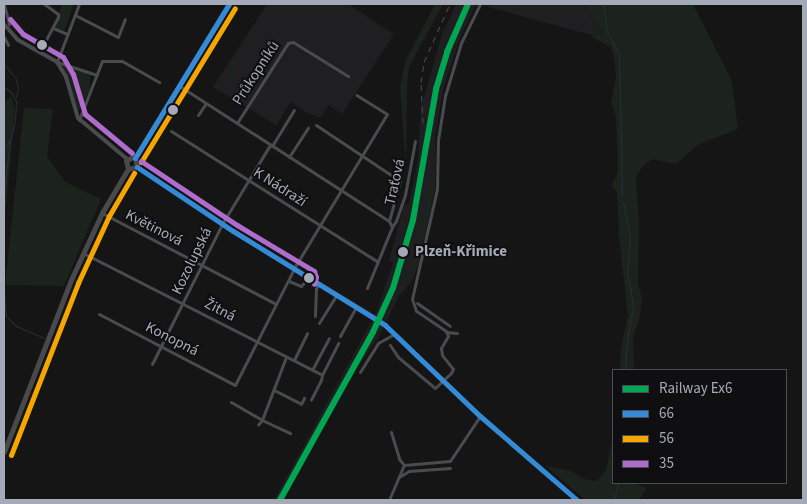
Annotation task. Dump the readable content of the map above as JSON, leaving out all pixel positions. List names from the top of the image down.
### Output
{
  "streets": {
    "street": [
      "Průkopníků",
      "Traťová",
      "K Nádraží",
      "Květinová",
      "Kozolupská",
      "Žitná",
      "Konopná"
    ]
  },
  "crossings": [
    ["Průkopníků", "Traťová"],
    ["Průkopníků", "Kozolupská"],
    ["Traťová", "K Nádraží"],
    ["K Nádraží", "Kozolupská"],
    ["Květinová", "Kozolupská"],
    ["Kozolupská", "Žitná"],
    ["Kozolupská", "Konopná"],
    ["Žitná", "Konopná"]
  ],
  "places": ["Plzeň-Křimice"],
  "lines": [
    "rail line Ex6",
    "transit line 66",
    "transit line 56",
    "transit line 35"
  ],
  "legend": [
    "Railway Ex6",
    "66",
    "56",
    "35"
  ]
}
